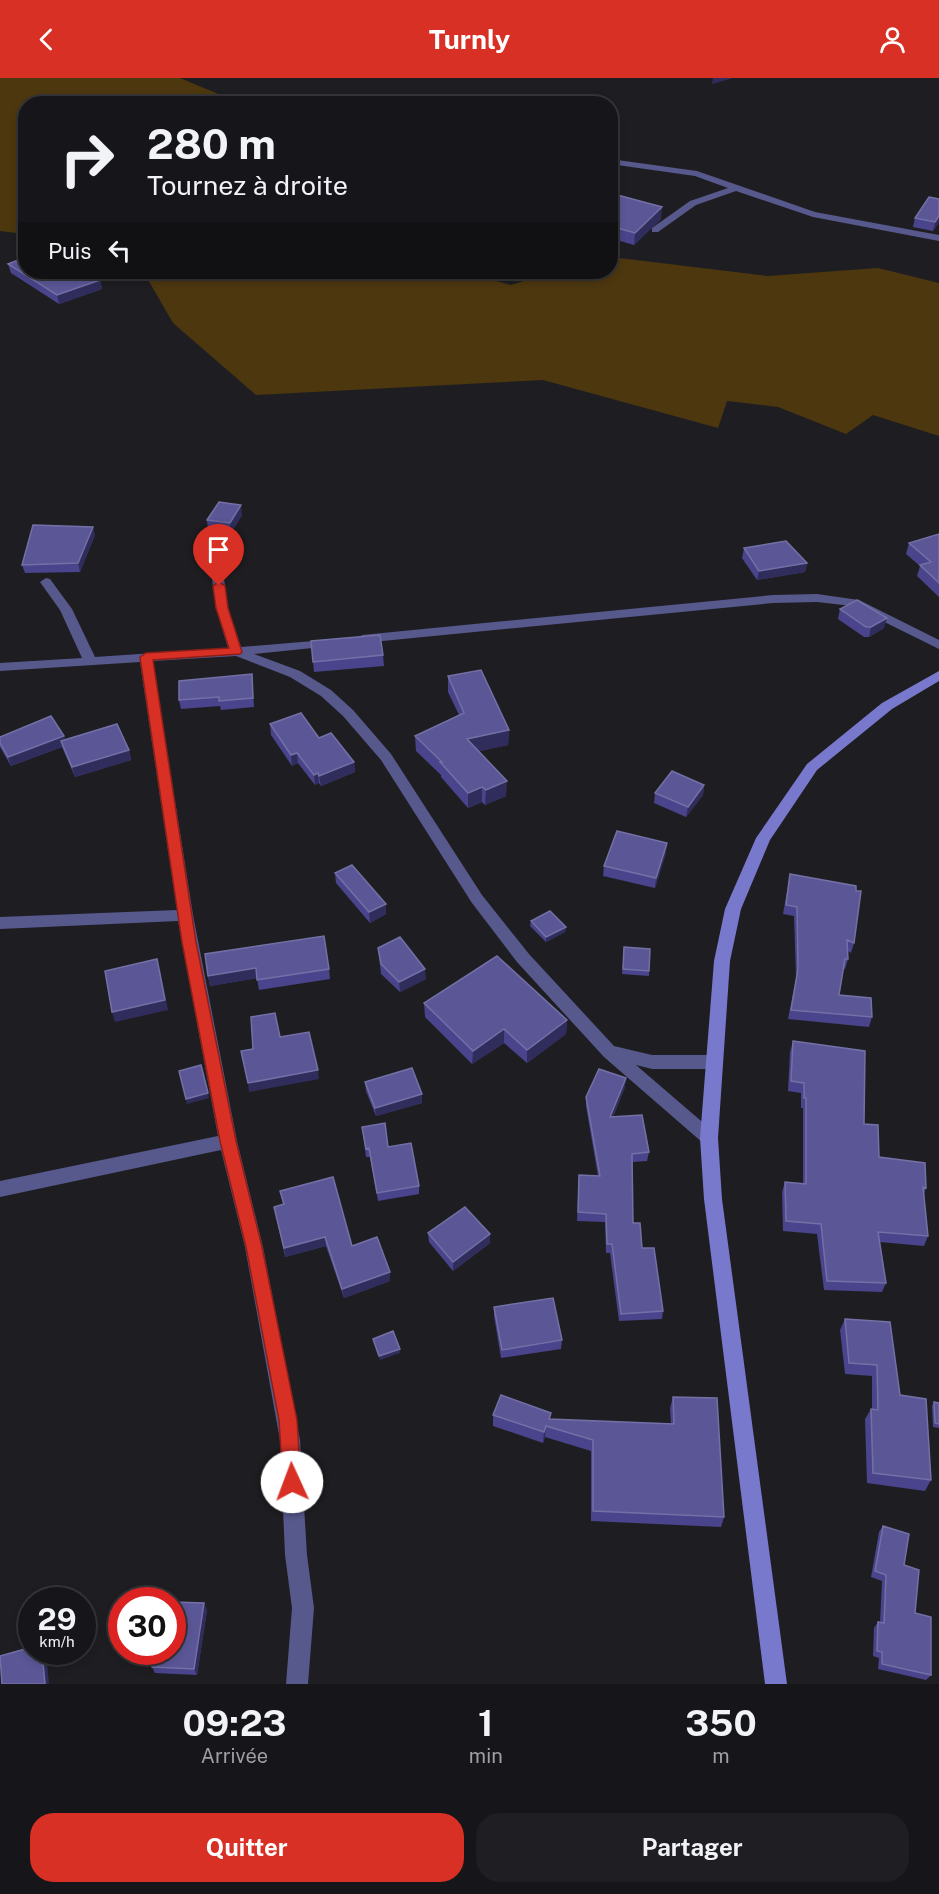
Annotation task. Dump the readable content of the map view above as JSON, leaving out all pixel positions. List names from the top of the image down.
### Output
{
  "page": {
    "header": "Turnly",
    "turn": ["280 m", "Tournez à droite"],
    "then": "Puis",
    "speed": "29 km/h",
    "limit": "30",
    "eta": [
      "09:23",
      "Arrivée",
      "1",
      "min",
      "350",
      "m"
    ],
    "buttons": ["Quitter", "Partager"]
  }
}
